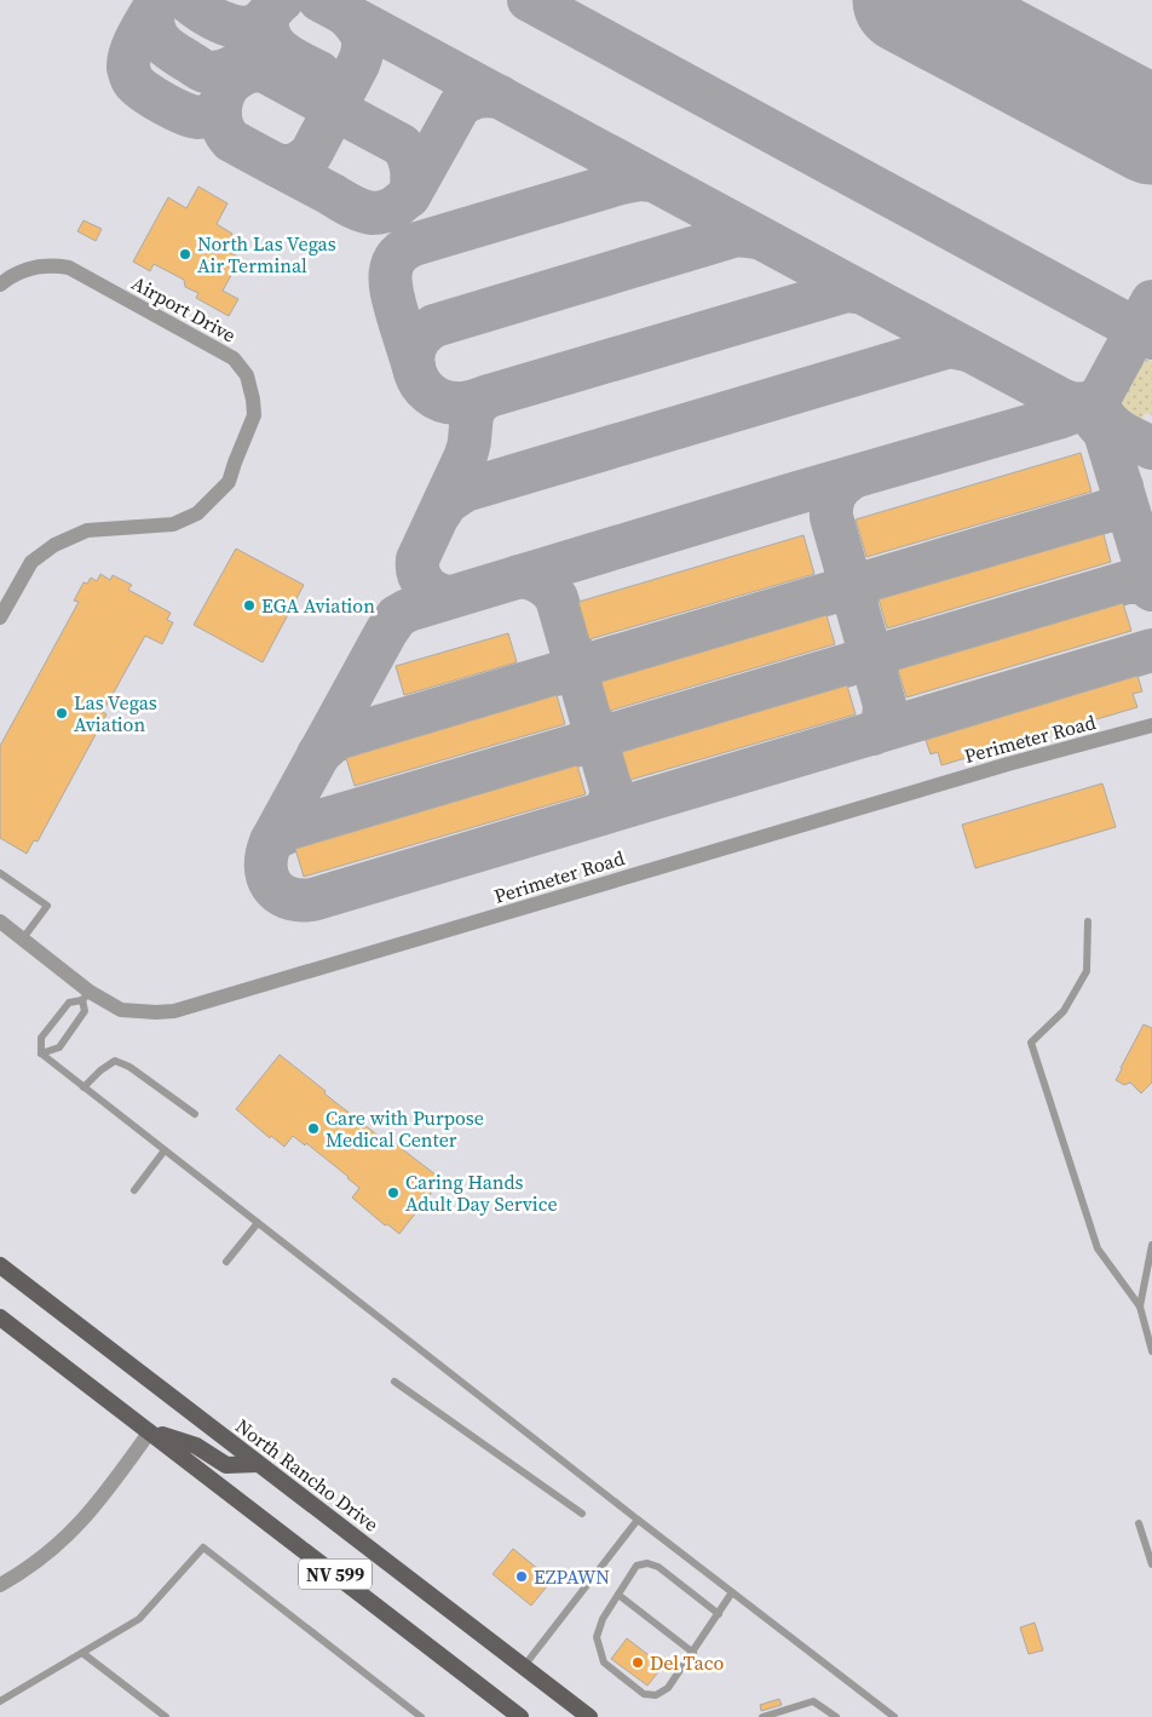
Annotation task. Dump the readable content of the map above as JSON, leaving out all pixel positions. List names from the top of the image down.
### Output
{
  "streets": {
    "main road": ["North Rancho Drive", "NV 599"],
    "street": ["Airport Drive", "Perimeter Road"]
  },
  "places": [
    "North Las Vegas Air Terminal",
    "EGA Aviation",
    "Las Vegas Aviation",
    "Care with Purpose Medical Center",
    "Caring Hands Adult Day Service",
    "EZPAWN",
    "Del Taco"
  ]
}
